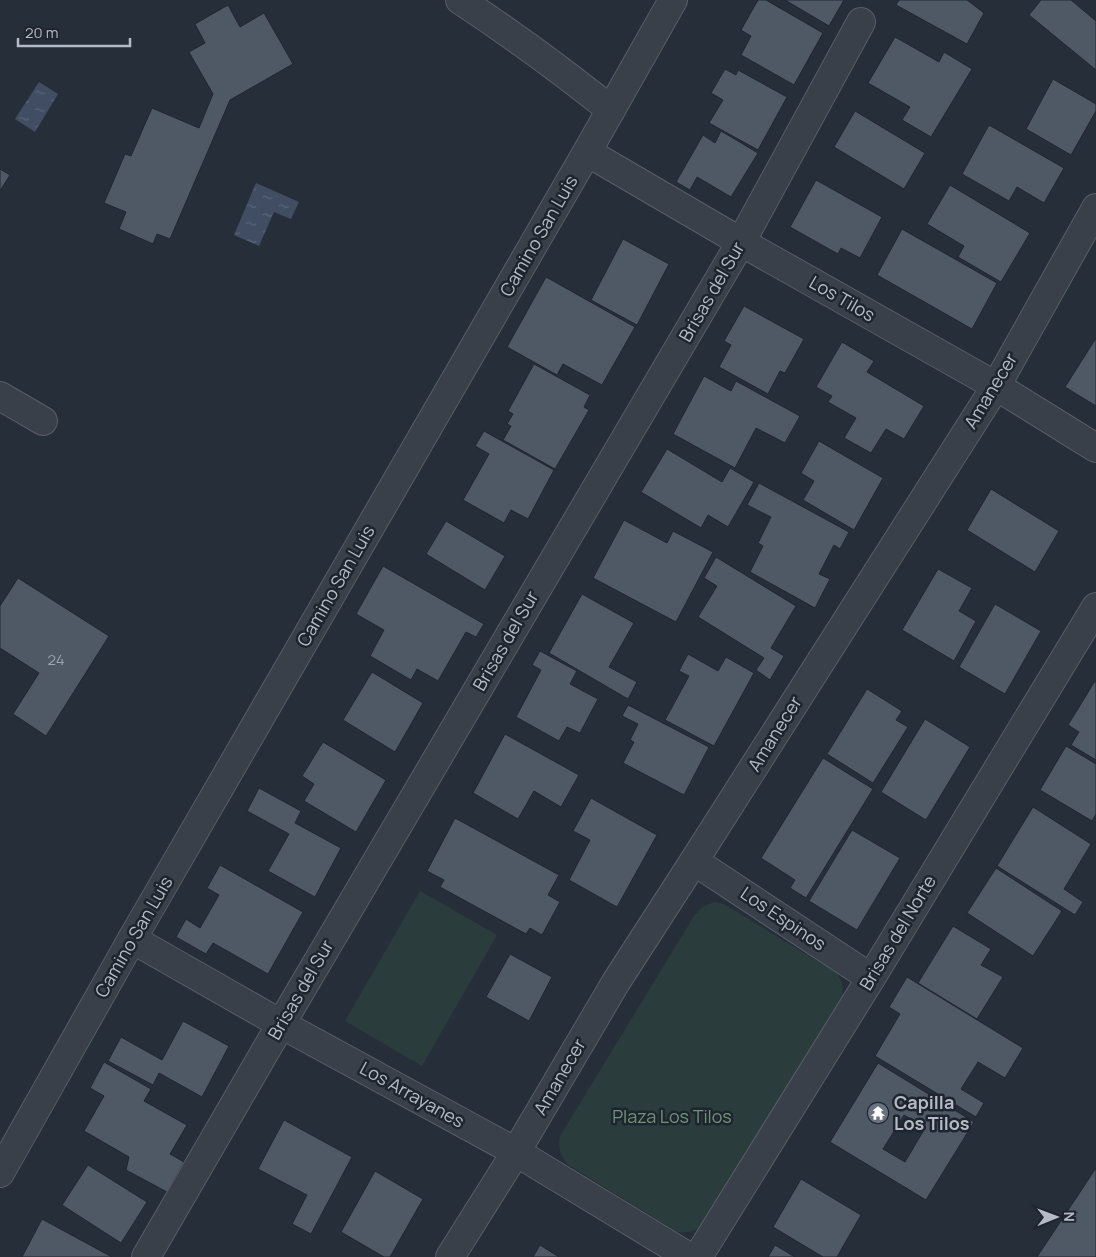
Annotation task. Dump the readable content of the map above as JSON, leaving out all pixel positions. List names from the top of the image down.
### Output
{
  "streets": {
    "street": [
      "Camino San Luis",
      "Brisas del Sur",
      "Los Tilos",
      "Amanecer",
      "Los Espinos",
      "Brisas del Norte",
      "Los Arrayanes"
    ]
  },
  "crossings": [
    ["Camino San Luis", "Los Tilos"],
    ["Camino San Luis", "Los Arrayanes"],
    ["Brisas del Sur", "Los Tilos"],
    ["Brisas del Sur", "Los Arrayanes"],
    ["Los Tilos", "Amanecer"],
    ["Amanecer", "Los Espinos"],
    ["Amanecer", "Los Arrayanes"],
    ["Los Espinos", "Brisas del Norte"]
  ],
  "parks": ["Plaza Los Tilos"],
  "places": {
    "temple": ["Capilla Los Tilos"]
  },
  "house_numbers": ["24"],
  "scale_bar": "20 m",
  "north": "right"
}
